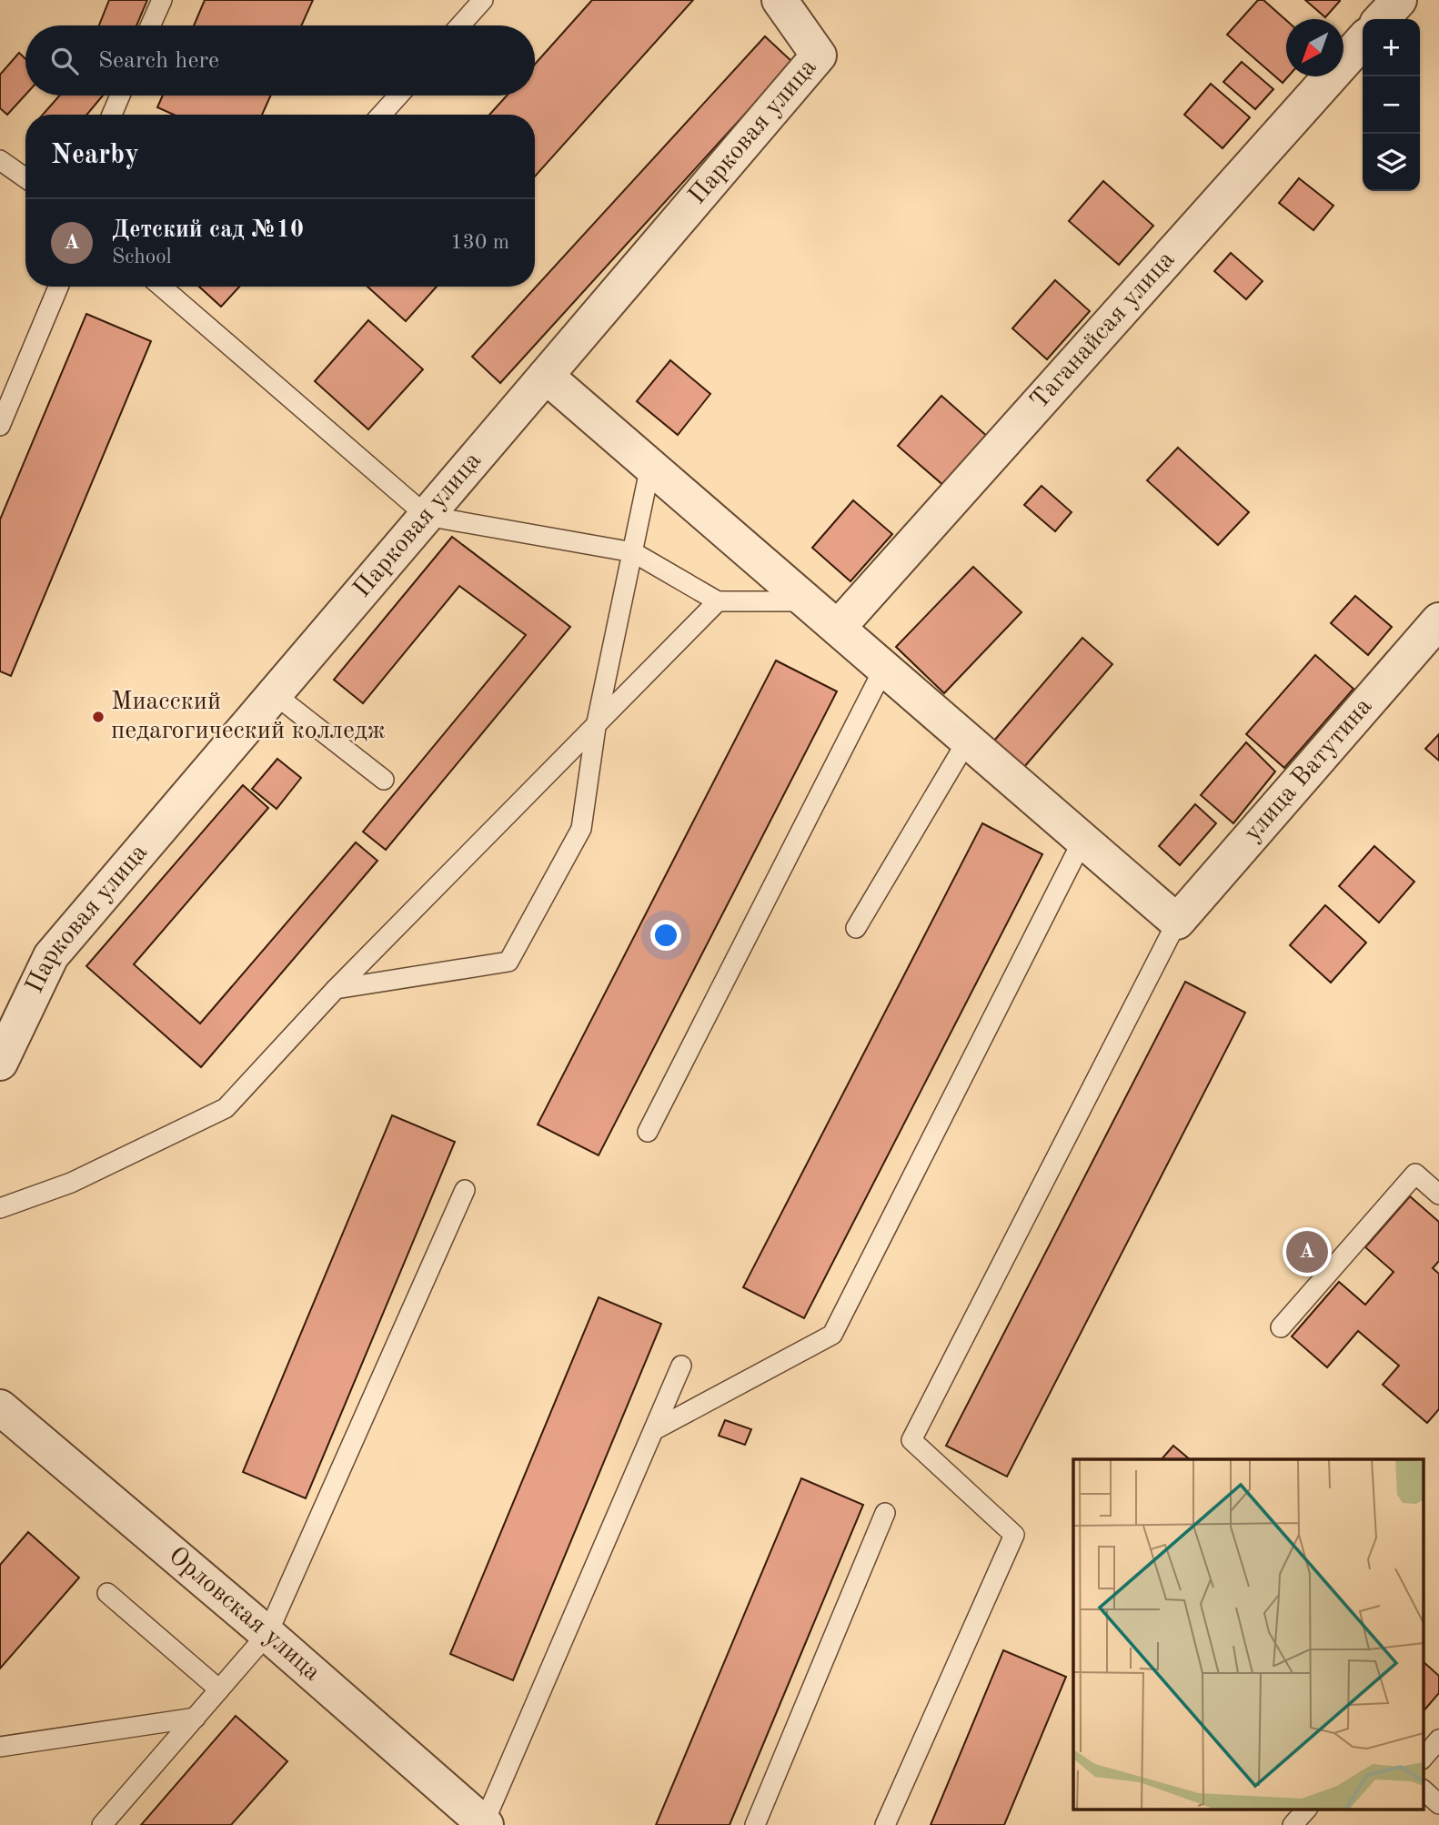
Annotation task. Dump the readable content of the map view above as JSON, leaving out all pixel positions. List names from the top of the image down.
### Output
{
  "streets": {
    "street": [
      "Парковая улица",
      "Таганайсая улица",
      "улица Ватутина",
      "Орловская улица"
    ]
  },
  "places": ["Миасский педагогический колледж"],
  "north": "bottom left",
  "page": {
    "map_buttons": ["+", "−"],
    "search": "Search here",
    "heading": "Nearby",
    "list": [
      {
        "mark": "A",
        "name": "Детский сад №10",
        "note": "School",
        "value": "130 m"
      }
    ],
    "pins": "A"
  }
}
